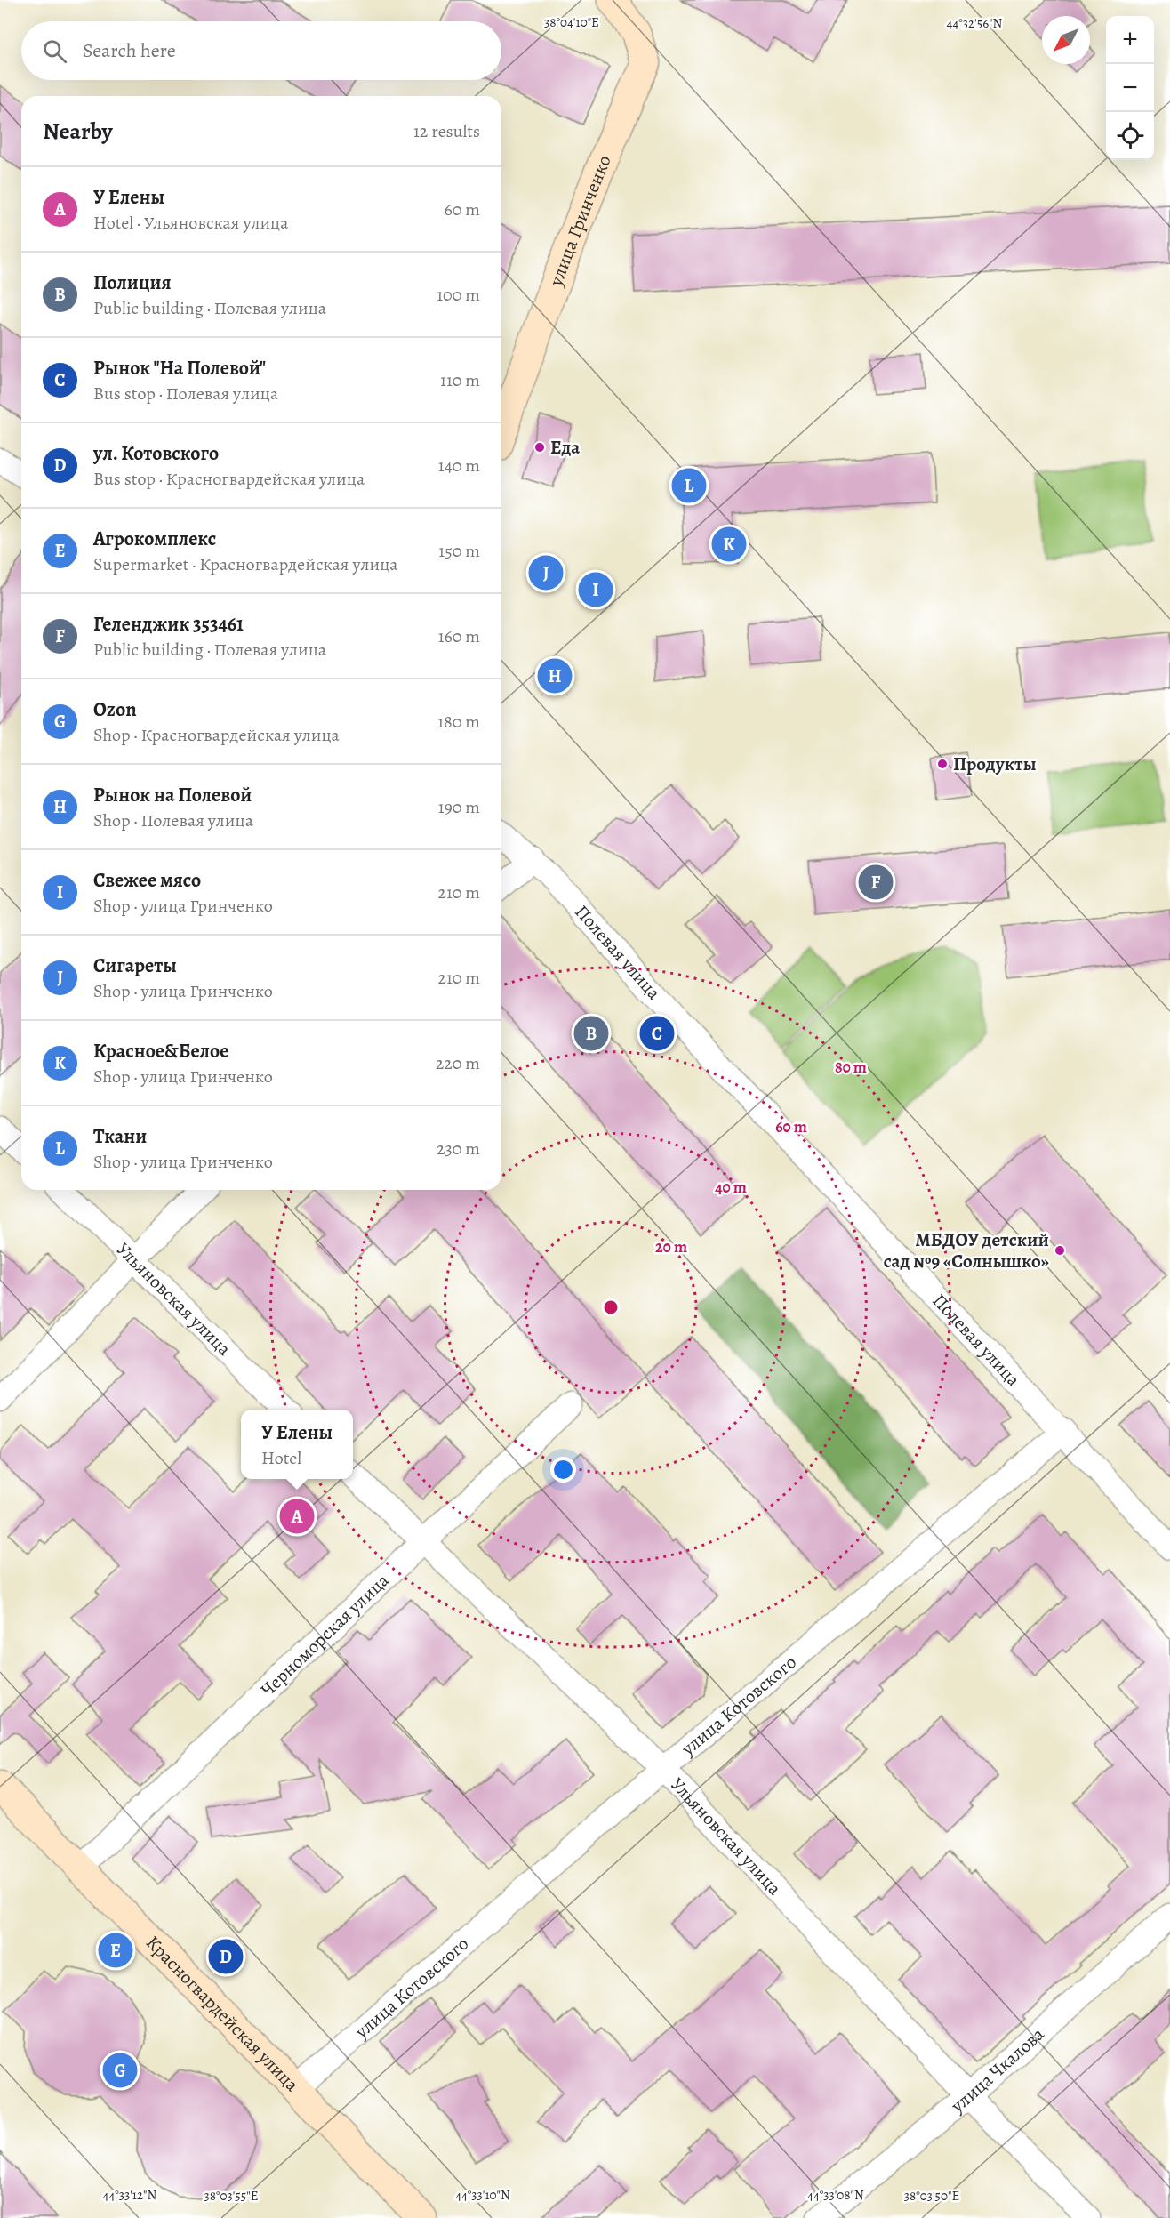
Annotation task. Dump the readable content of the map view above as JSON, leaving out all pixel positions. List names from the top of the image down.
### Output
{
  "streets": {
    "street": [
      "улица Гринченко",
      "Полевая улица",
      "Ульяновская улица",
      "Черноморская улица",
      "улица Котовского",
      "Красногвардейская улица",
      "улица Чкалова"
    ]
  },
  "crossings": [
    ["Полевая улица", "улица Котовского"],
    ["Ульяновская улица", "Черноморская улица"],
    ["Ульяновская улица", "улица Котовского"],
    ["Ульяновская улица", "улица Чкалова"],
    ["Черноморская улица", "Красногвардейская улица"],
    ["улица Котовского", "Красногвардейская улица"]
  ],
  "places": ["Еда", "Продукты", "МБДОУ детский сад №9 «Солнышко»"],
  "north": "bottom left",
  "page": {
    "map_buttons": ["+", "−"],
    "search": "Search here",
    "heading": ["Nearby", "12 results"],
    "list": [
      {
        "mark": "A",
        "name": "У Елены",
        "note": "Hotel · Ульяновская улица",
        "value": "60 m"
      },
      {
        "mark": "B",
        "name": "Полиция",
        "note": "Public building · Полевая улица",
        "value": "100 m"
      },
      {
        "mark": "C",
        "name": "Рынок \"На Полевой\"",
        "note": "Bus stop · Полевая улица",
        "value": "110 m"
      },
      {
        "mark": "D",
        "name": "ул. Котовского",
        "note": "Bus stop · Красногвардейская улица",
        "value": "140 m"
      },
      {
        "mark": "E",
        "name": "Агрокомплекс",
        "note": "Supermarket · Красногвардейская улица",
        "value": "150 m"
      },
      {
        "mark": "F",
        "name": "Геленджик 353461",
        "note": "Public building · Полевая улица",
        "value": "160 m"
      },
      {
        "mark": "G",
        "name": "Ozon",
        "note": "Shop · Красногвардейская улица",
        "value": "180 m"
      },
      {
        "mark": "H",
        "name": "Рынок на Полевой",
        "note": "Shop · Полевая улица",
        "value": "190 m"
      },
      {
        "mark": "I",
        "name": "Свежее мясо",
        "note": "Shop · улица Гринченко",
        "value": "210 m"
      },
      {
        "mark": "J",
        "name": "Сигареты",
        "note": "Shop · улица Гринченко",
        "value": "210 m"
      },
      {
        "mark": "K",
        "name": "Красное&Белое",
        "note": "Shop · улица Гринченко",
        "value": "220 m"
      },
      {
        "mark": "L",
        "name": "Ткани",
        "note": "Shop · улица Гринченко",
        "value": "230 m"
      }
    ],
    "pins": [
      "L",
      "K",
      "J",
      "I",
      "H",
      "F",
      "B",
      "C",
      "A",
      "E",
      "D",
      "G"
    ],
    "popup": ["У Елены", "Hotel"]
  },
  "coordinates": [
    "38°04'10\"E",
    "44°32'56\"N",
    "44°33'12\"N",
    "44°33'10\"N",
    "44°33'08\"N",
    "38°03'55\"E",
    "38°03'50\"E"
  ],
  "rings": [
    "80 m",
    "60 m",
    "40 m",
    "20 m"
  ]
}
